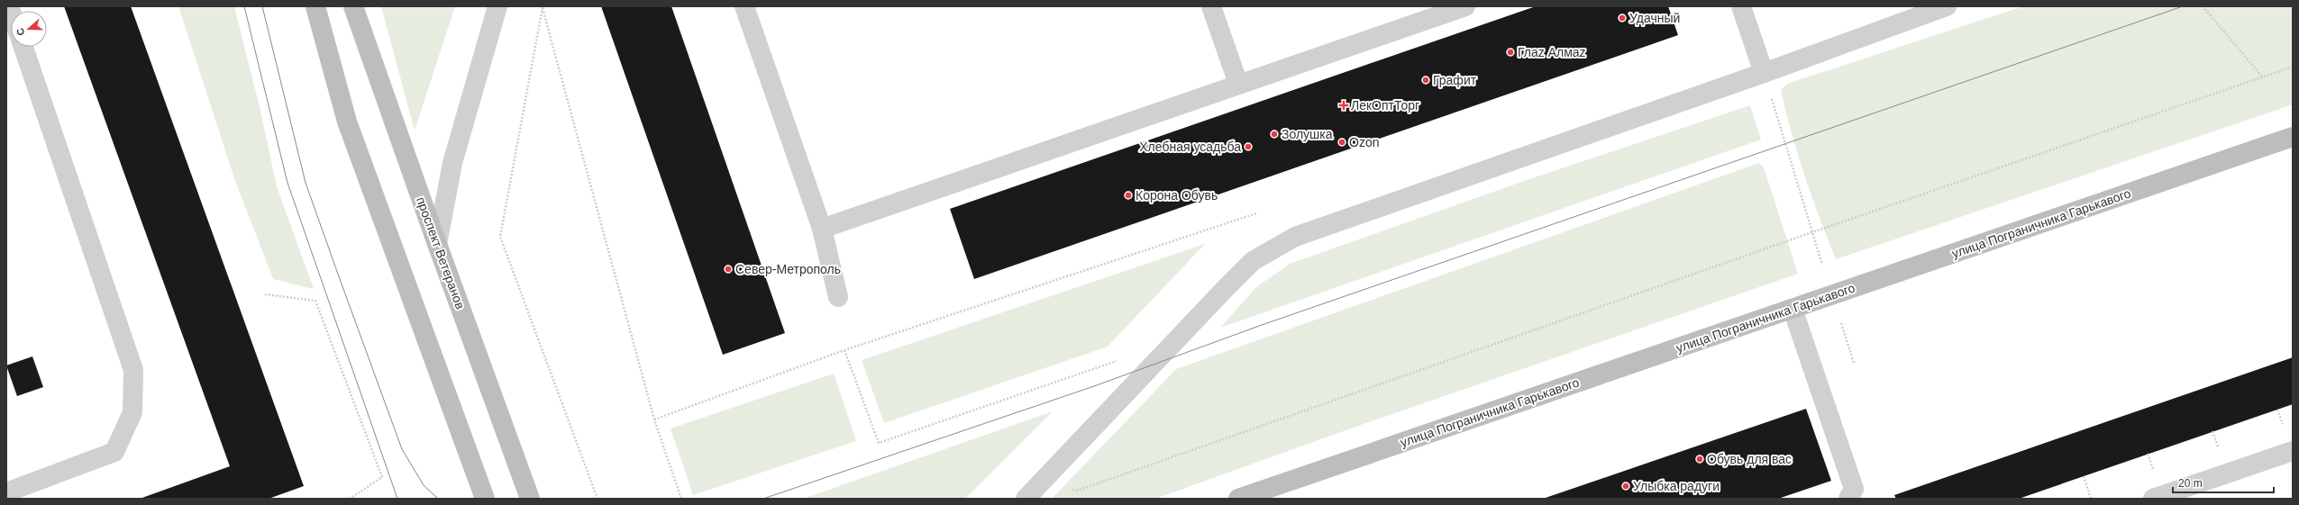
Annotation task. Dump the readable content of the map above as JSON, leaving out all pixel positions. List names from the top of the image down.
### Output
{
  "streets": {
    "street": ["улица Пограничника Гарькавого", "проспект Ветеранов"]
  },
  "places": {
    "other": [
      "Удачный",
      "Глаz Алмаz",
      "Графит",
      "Золушка",
      "Ozon",
      "Хлебная усадьба",
      "Корона Обувь",
      "Север-Метрополь",
      "Обувь для вас",
      "Улыбка радуги"
    ],
    "health": ["ЛекОптТорг"]
  },
  "scale_bar": "20 m",
  "north": "left"
}
